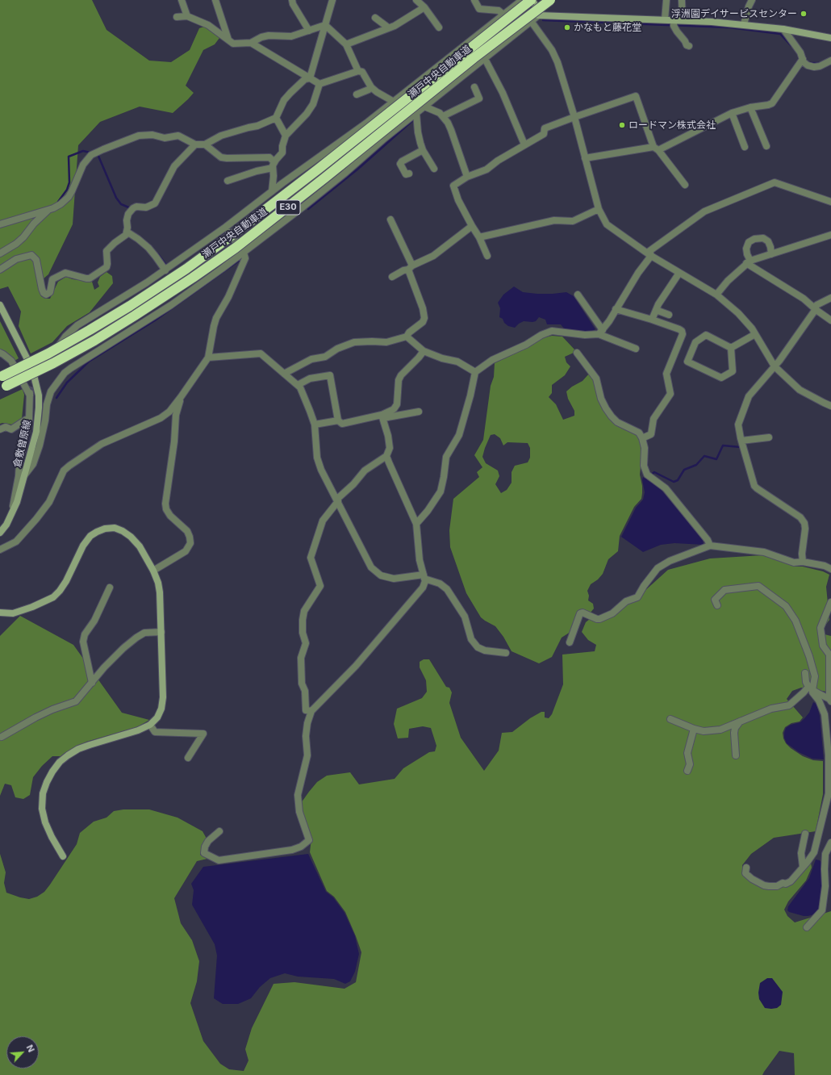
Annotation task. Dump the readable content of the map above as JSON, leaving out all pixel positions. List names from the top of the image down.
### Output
{
  "streets": {
    "highway": ["瀬戸中央自動車道", "E30"],
    "street": ["倉敷曽原線"]
  },
  "places": ["浮洲園デイサービスセンター", "かなもと藤花堂", "ロードマン株式会社"],
  "north": "top right"
}
